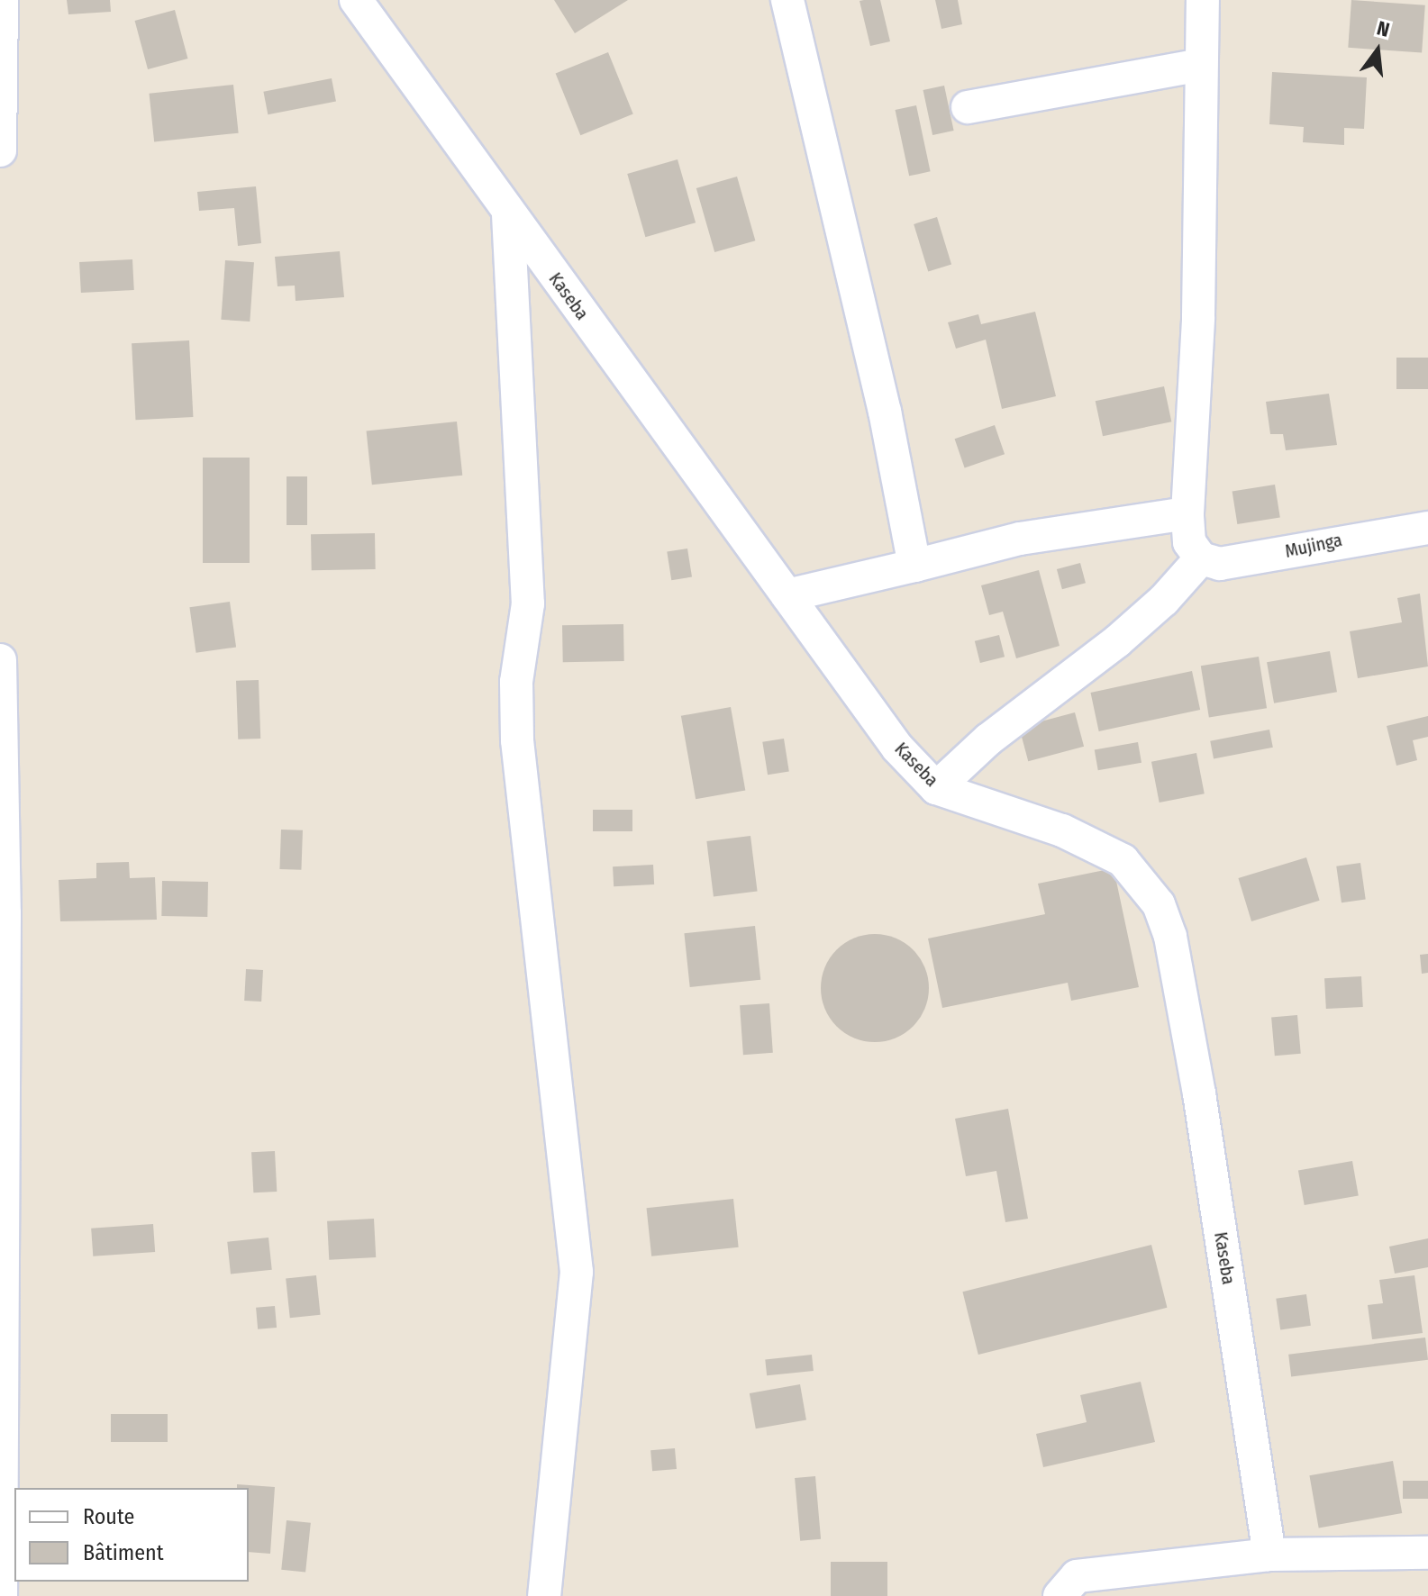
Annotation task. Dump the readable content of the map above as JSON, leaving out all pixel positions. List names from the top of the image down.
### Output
{
  "streets": {
    "street": ["Kaseba", "Mujinga"]
  },
  "legend": ["Route", "Bâtiment"],
  "north": "top"
}
